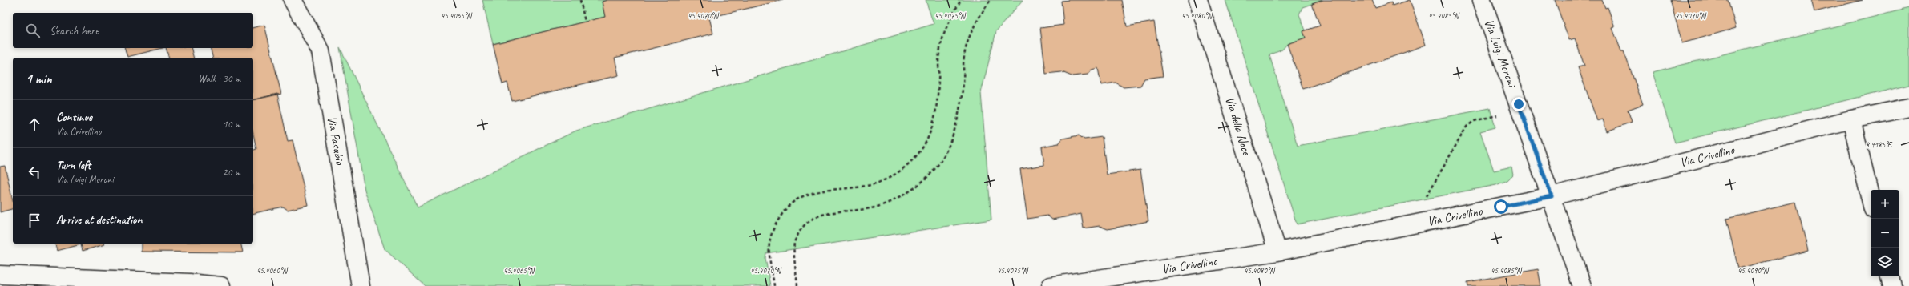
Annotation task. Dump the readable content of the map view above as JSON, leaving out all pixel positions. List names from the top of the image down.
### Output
{
  "streets": {
    "street": [
      "Via Luigi Moroni",
      "Via della Noce",
      "Via Pasubio",
      "Via Crivellino"
    ]
  },
  "crossings": [
    ["Via Luigi Moroni", "Via Crivellino"],
    ["Via della Noce", "Via Crivellino"]
  ],
  "page": {
    "search": "Search here",
    "heading": ["1 min", "Walk · 30 m"],
    "list": [
      ["Continue", "Via Crivellino", "10 m"],
      ["Turn left", "Via Luigi Moroni", "20 m"],
      "Arrive at destination"
    ],
    "map_buttons": ["+", "−"]
  },
  "coordinates": [
    "45.4065°N",
    "45.4070°N",
    "45.4075°N",
    "45.4080°N",
    "45.4085°N",
    "45.4090°N",
    "8.9185°E",
    "45.4060°N"
  ]
}
